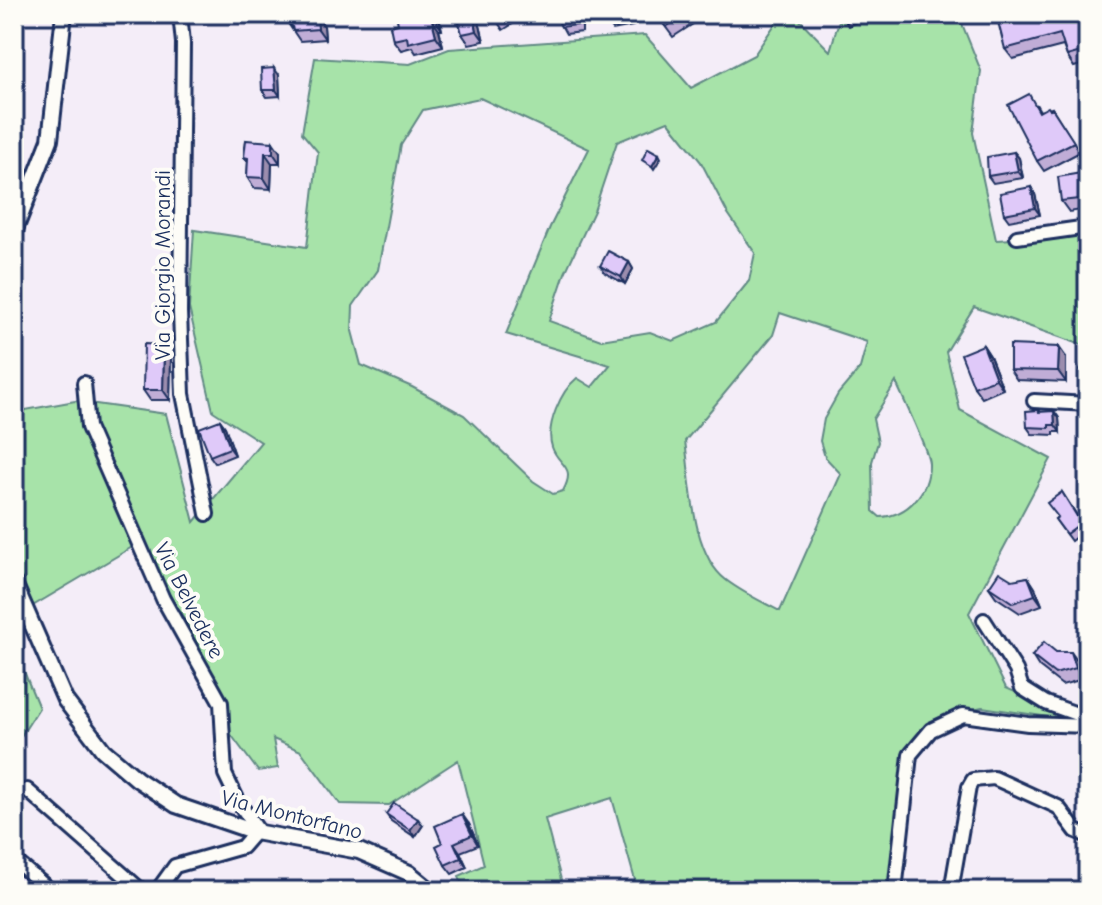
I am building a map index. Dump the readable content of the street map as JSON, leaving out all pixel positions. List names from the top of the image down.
{
  "streets": {
    "street": ["Via Giorgio Morandi", "Via Belvedere", "Via Montorfano"]
  },
  "crossings": [
    ["Via Belvedere", "Via Montorfano"]
  ]
}
